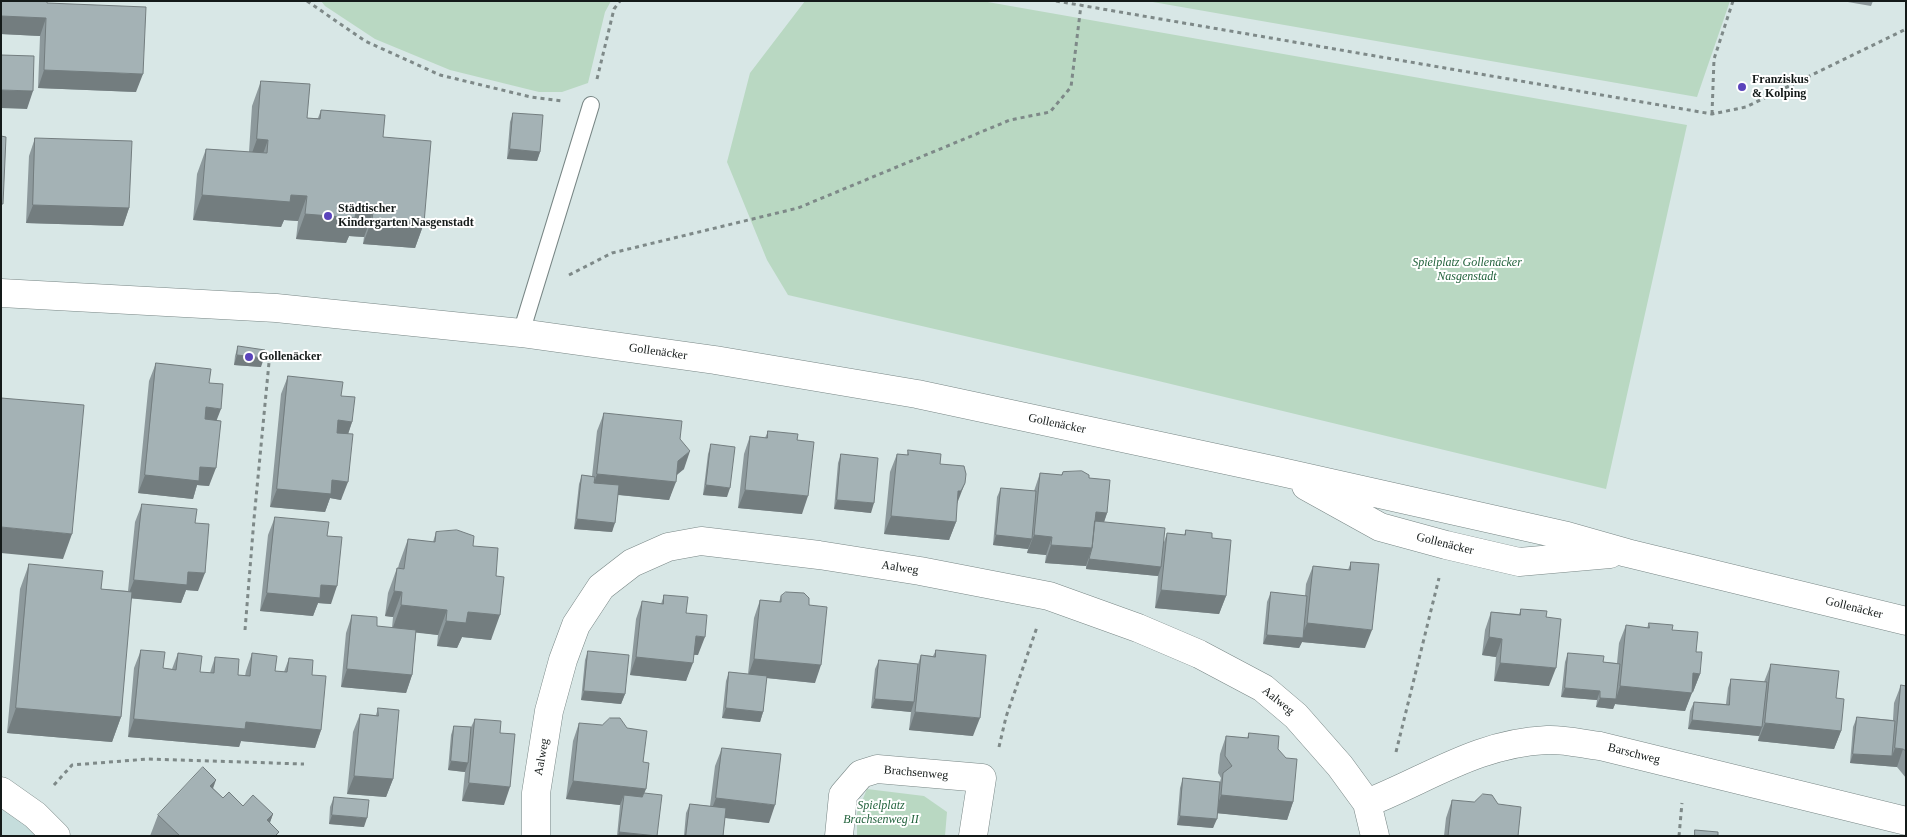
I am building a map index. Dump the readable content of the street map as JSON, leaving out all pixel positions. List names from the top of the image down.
{
  "streets": {
    "street": [
      "Gollenäcker",
      "Aalweg",
      "Barschweg",
      "Brachsenweg"
    ]
  },
  "crossings": [
    ["Aalweg", "Barschweg"]
  ],
  "parks": ["Spielplatz Gollenäcker Nasgenstadt", "Spielplatz Brachsenweg II"],
  "places": ["Franziskus & Kolping", "Städtischer Kindergarten Nasgenstadt", "Gollenäcker"]
}
